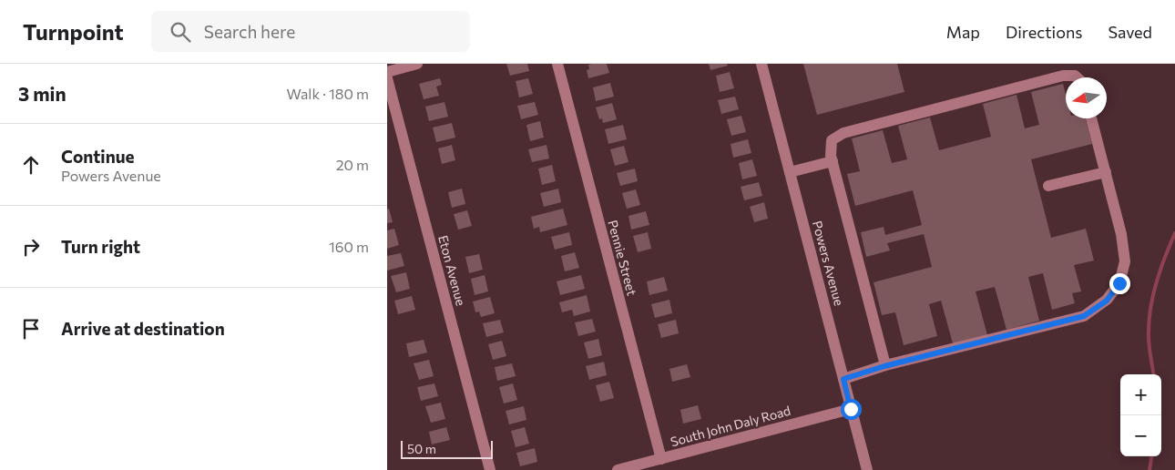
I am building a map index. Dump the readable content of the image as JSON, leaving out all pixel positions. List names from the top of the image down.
{
  "streets": {
    "street": [
      "Pennie Street",
      "Powers Avenue",
      "Eton Avenue",
      "South John Daly Road"
    ]
  },
  "crossings": [
    ["Pennie Street", "South John Daly Road"],
    ["Powers Avenue", "South John Daly Road"]
  ],
  "scale_bar": "50 m",
  "north": "left",
  "page": {
    "header": "Turnpoint",
    "search": "Search here",
    "nav": ["Map", "Directions", "Saved"],
    "heading": ["3 min", "Walk · 180 m"],
    "list": [
      ["Continue", "Powers Avenue", "20 m"],
      ["Turn right", "160 m"],
      "Arrive at destination"
    ],
    "map_buttons": ["+", "−"],
    "scale": "50 m"
  }
}
